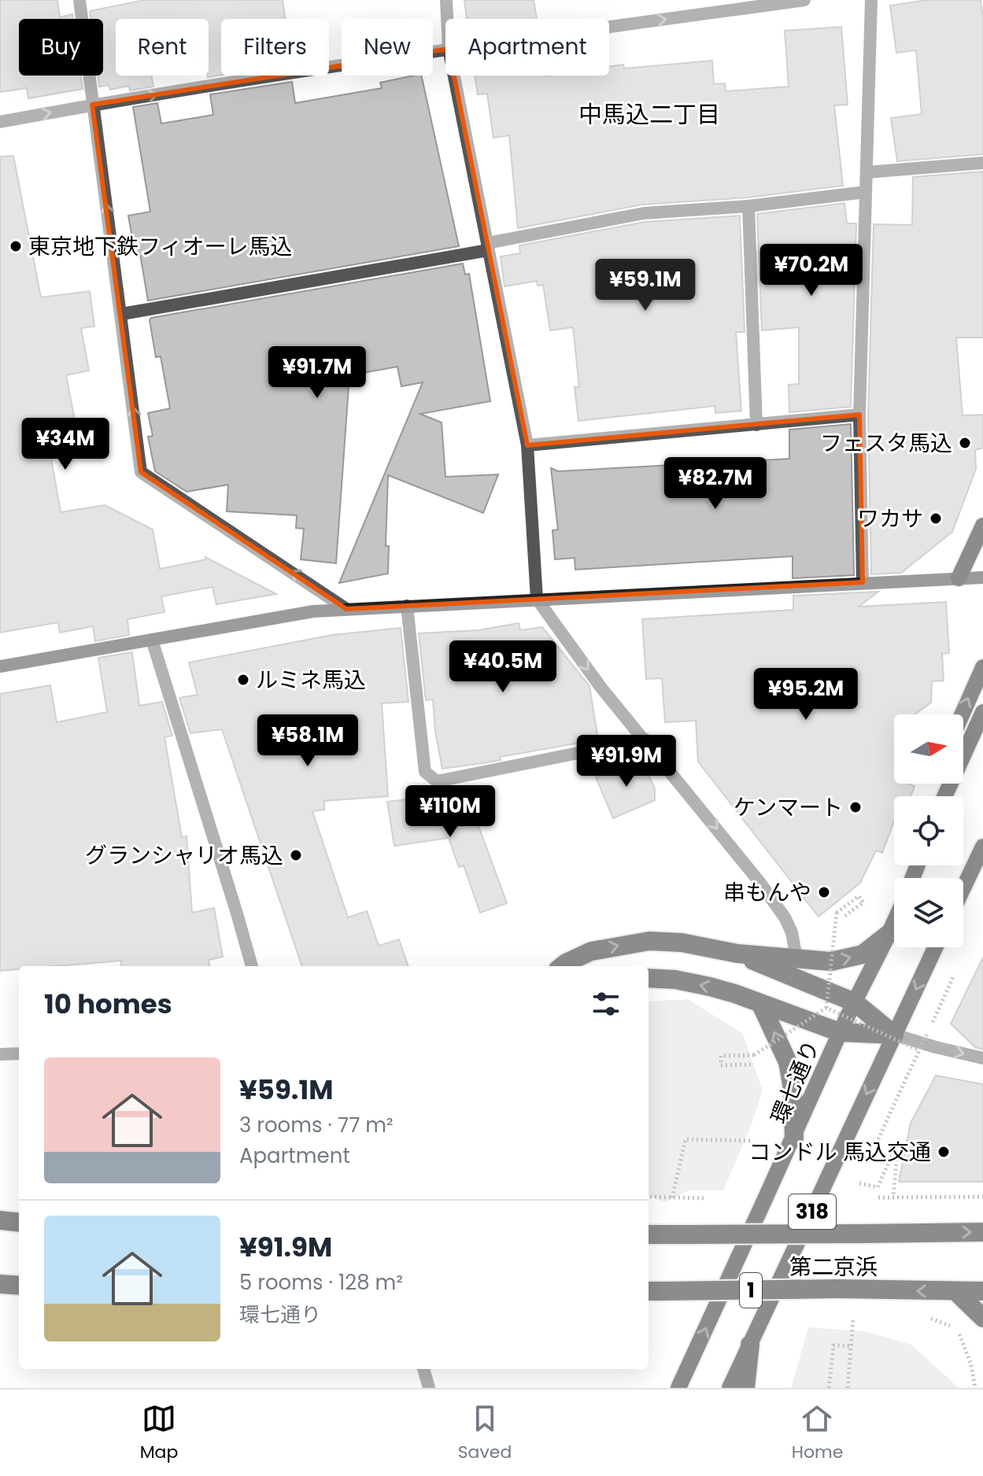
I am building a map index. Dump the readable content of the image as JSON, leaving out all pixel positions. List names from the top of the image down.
{
  "streets": {
    "highway": ["第二京浜", "1"],
    "main road": ["環七通り", "318"]
  },
  "districts": ["中馬込二丁目"],
  "places": [
    "東京地下鉄フィオーレ馬込",
    "フェスタ馬込",
    "ワカサ",
    "ルミネ馬込",
    "ケンマート",
    "グランシャリオ馬込",
    "串もんや",
    "コンドル 馬込交通"
  ],
  "north": "right",
  "page": {
    "chip": [
      "Buy",
      "Rent",
      "Filters",
      "New",
      "Apartment"
    ],
    "price": [
      "¥70.2M",
      "¥59.1M",
      "¥91.7M",
      "¥34M",
      "¥82.7M",
      "¥40.5M",
      "¥95.2M",
      "¥58.1M",
      "¥91.9M",
      "¥110M"
    ],
    "heading": "10 homes",
    "list": [
      {
        "name": "¥59.1M",
        "note": "3 rooms · 77 m² · Apartment"
      },
      {
        "name": "¥91.9M",
        "note": "5 rooms · 128 m² · 環七通り"
      }
    ],
    "tabs": ["Map", "Saved", "Home"]
  }
}
